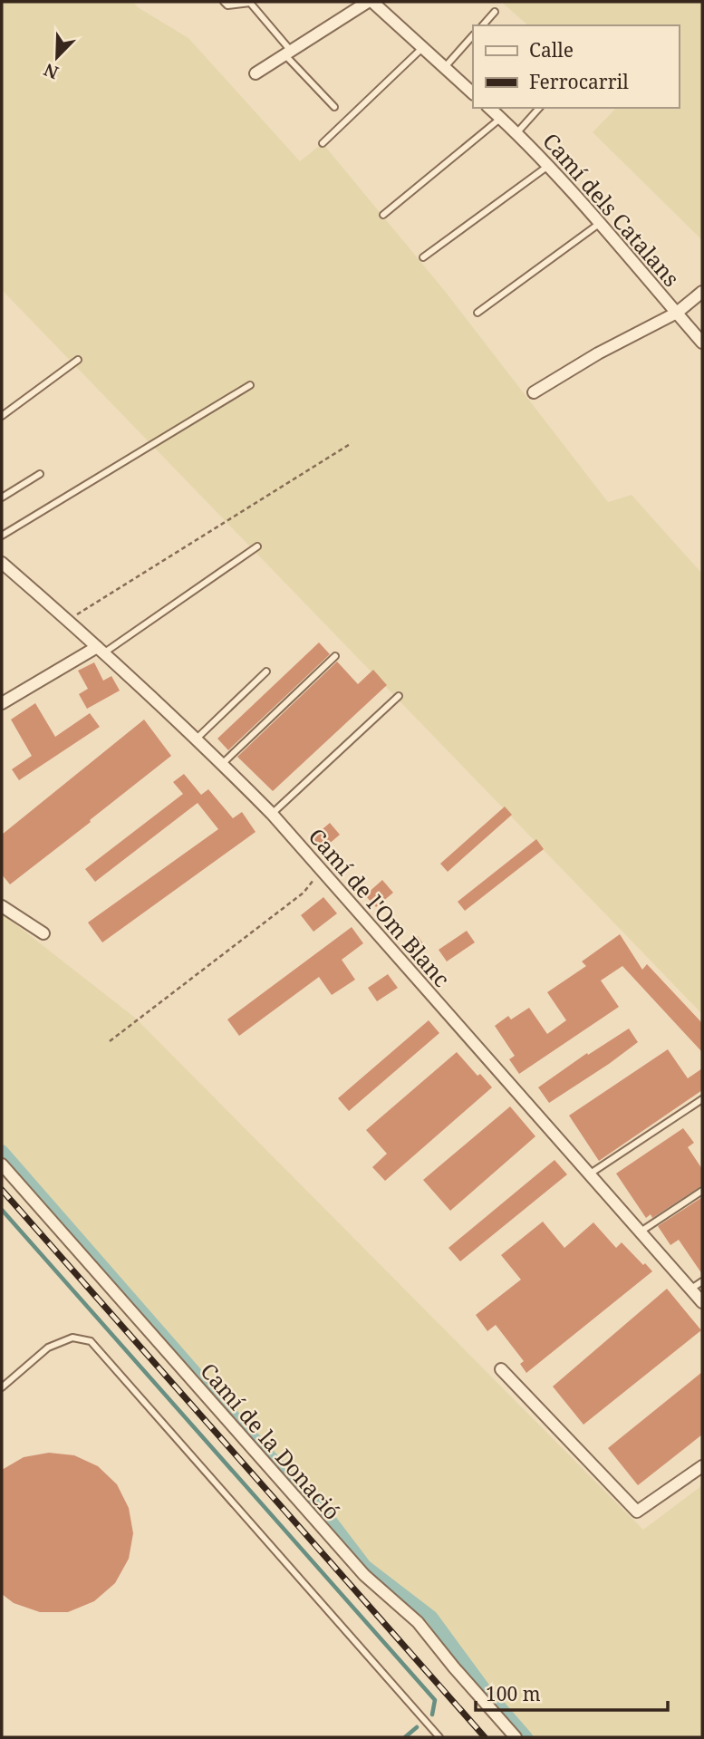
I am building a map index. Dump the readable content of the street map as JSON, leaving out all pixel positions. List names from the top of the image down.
{
  "streets": {
    "street": ["Camí dels Catalans", "Camí de l'Om Blanc", "Camí de la Donació"]
  },
  "legend": ["Calle", "Ferrocarril"],
  "scale_bar": "100 m",
  "north": "bottom left"
}
